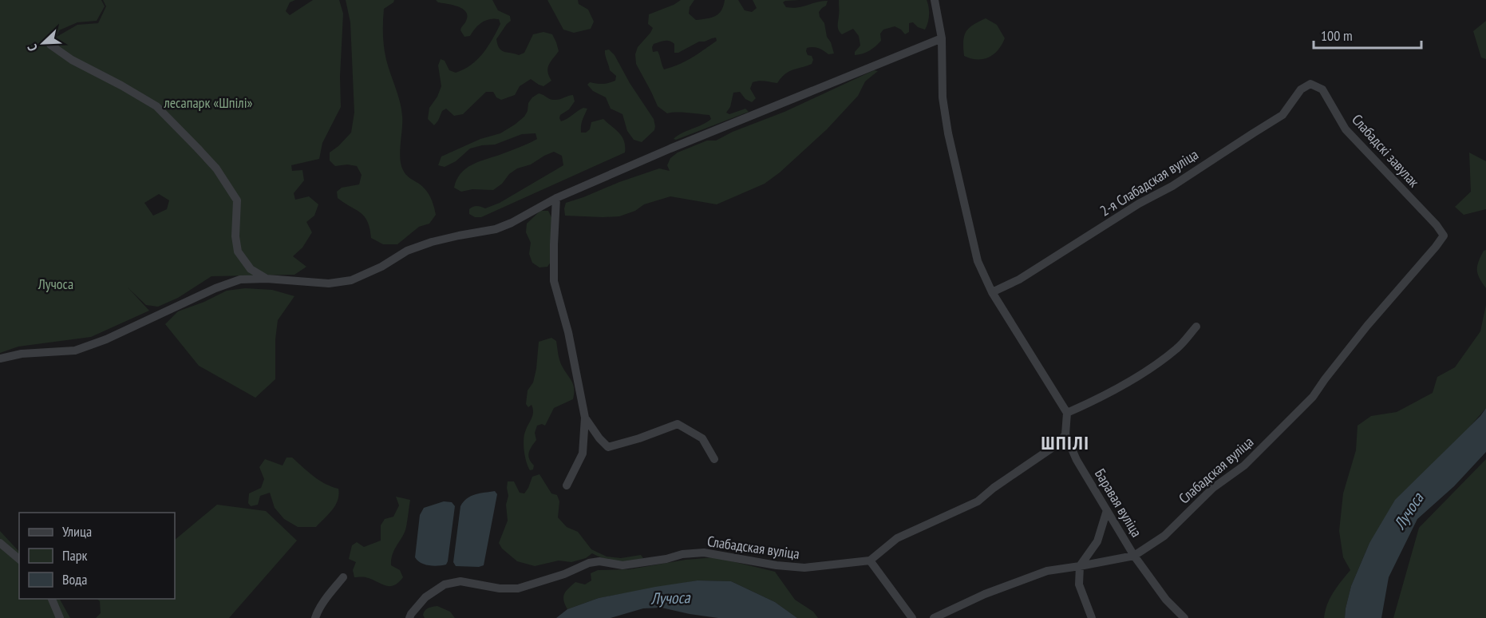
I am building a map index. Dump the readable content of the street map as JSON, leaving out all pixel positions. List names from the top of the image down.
{
  "streets": {
    "street": [
      "Слабадскі завулак",
      "2-я Слабадская вуліца",
      "Слабадская вуліца",
      "Баравая вуліца"
    ]
  },
  "crossings": [
    ["Слабадскі завулак", "2-я Слабадская вуліца"],
    ["Слабадскі завулак", "Слабадская вуліца"],
    ["Слабадская вуліца", "Баравая вуліца"]
  ],
  "districts": ["ШПІЛІ"],
  "water": ["Лучоса"],
  "parks": ["лесапарк «Шпілі»", "Лучоса"],
  "legend": ["Улица", "Парк", "Вода"],
  "scale_bar": "100 m",
  "north": "bottom left"
}
